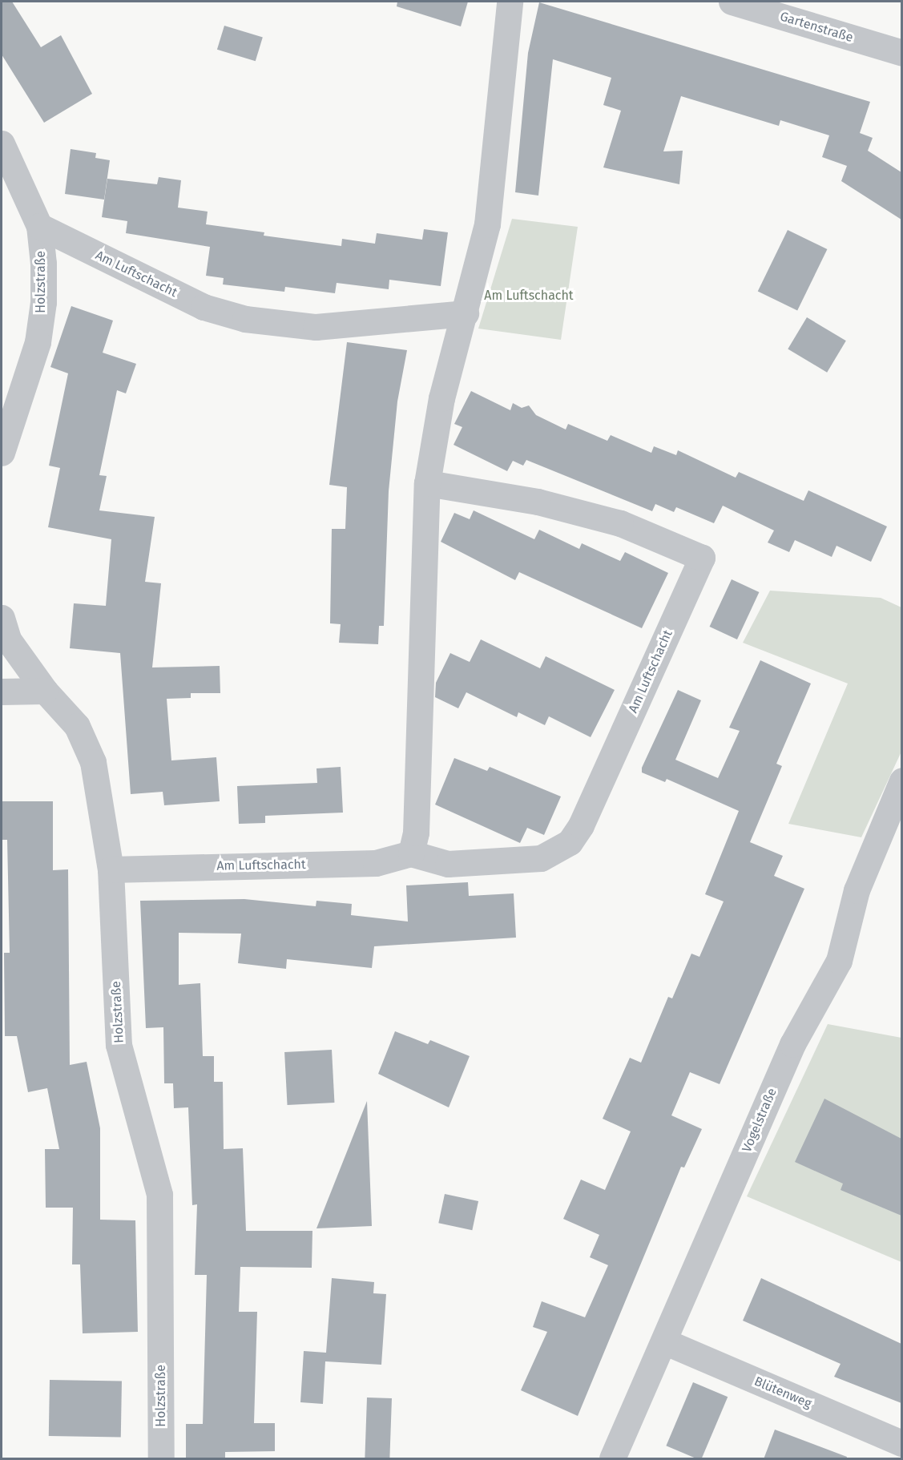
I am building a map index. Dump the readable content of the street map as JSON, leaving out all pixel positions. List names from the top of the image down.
{
  "streets": {
    "street": [
      "Gartenstraße",
      "Am Luftschacht",
      "Holzstraße",
      "Vogelstraße",
      "Blütenweg"
    ]
  },
  "crossings": [
    ["Am Luftschacht", "Holzstraße"],
    ["Vogelstraße", "Blütenweg"]
  ],
  "parks": ["Am Luftschacht"]
}
